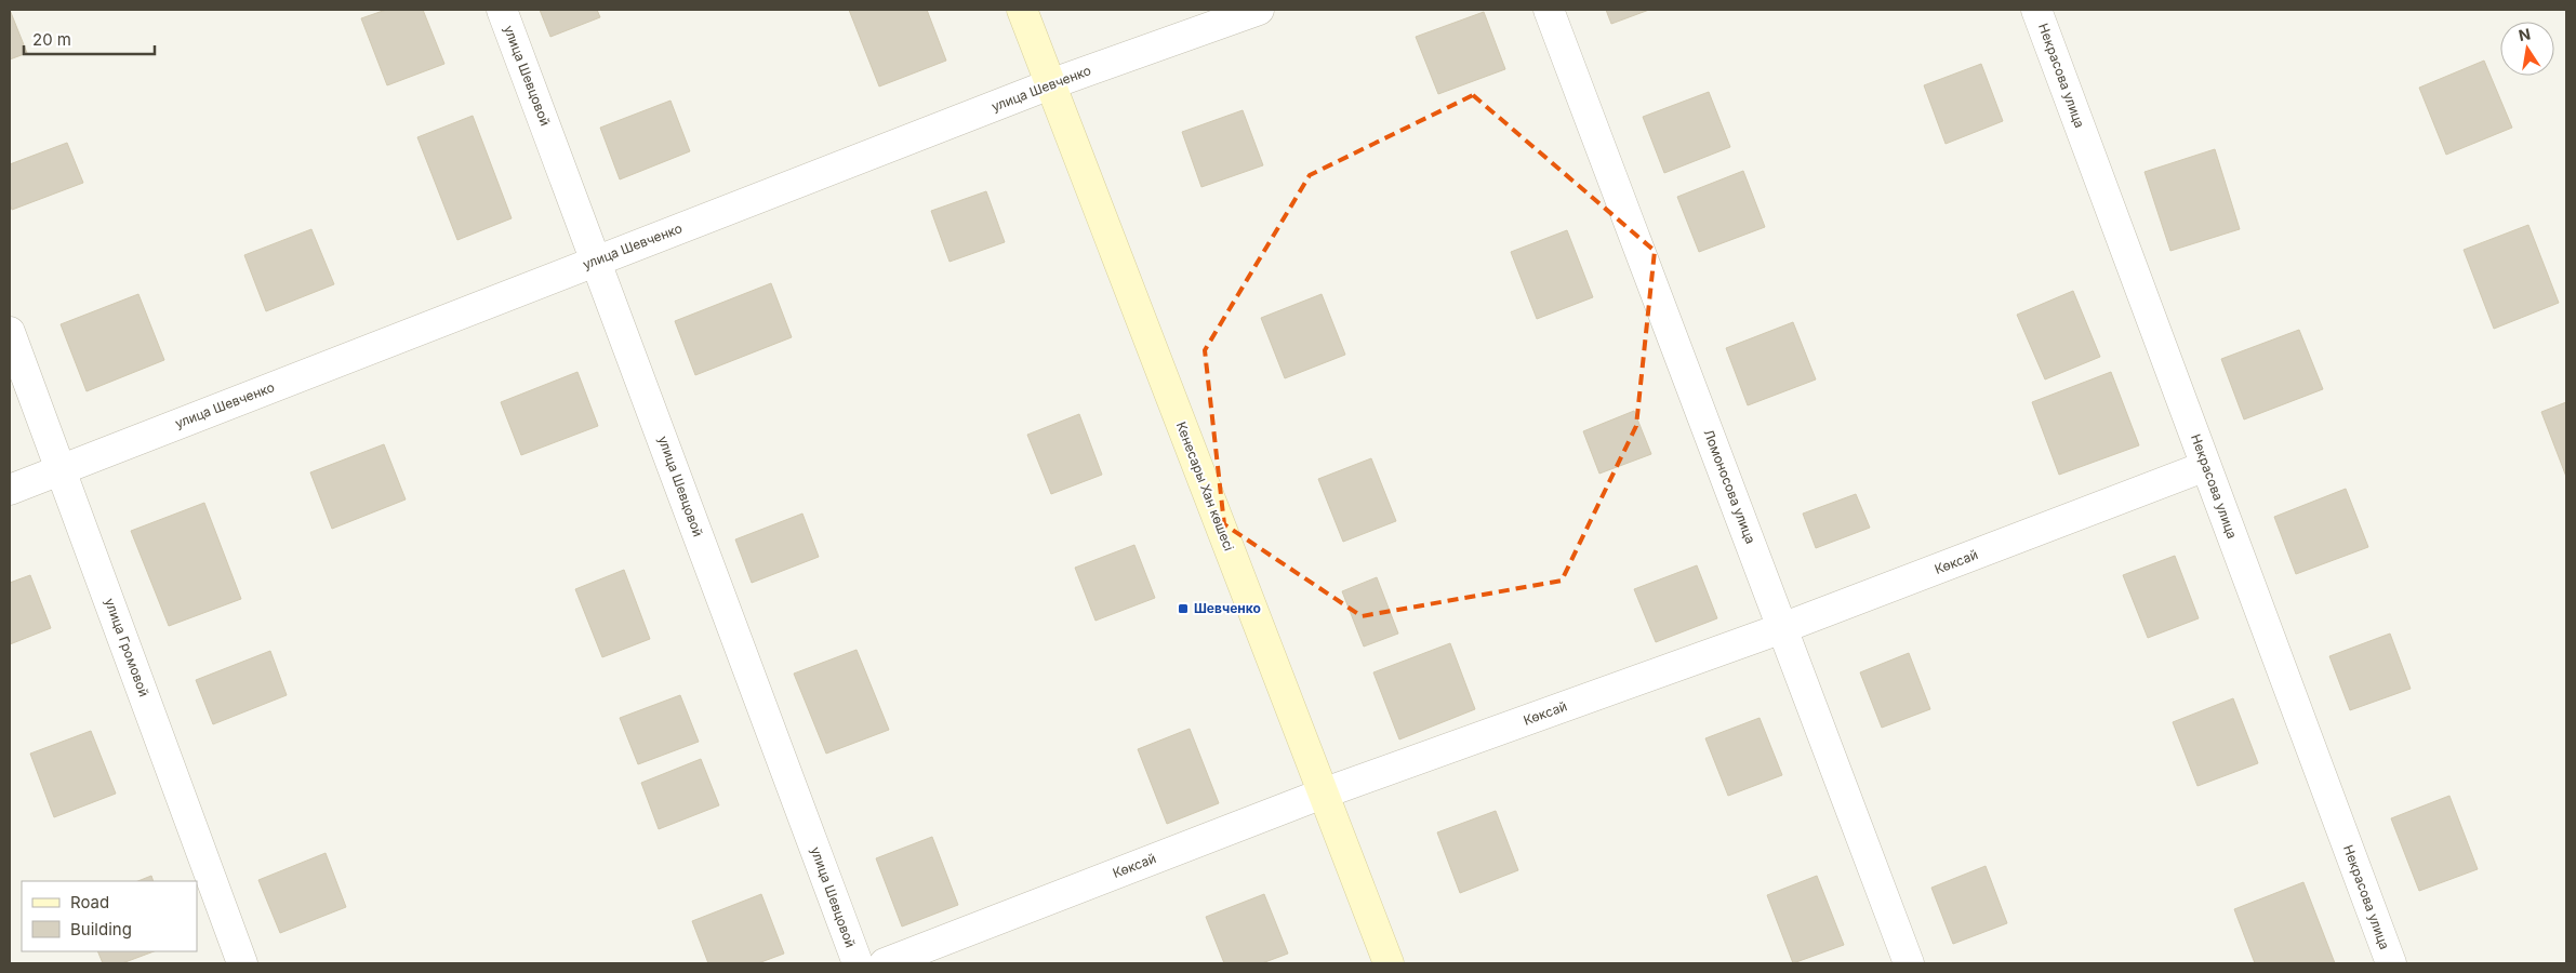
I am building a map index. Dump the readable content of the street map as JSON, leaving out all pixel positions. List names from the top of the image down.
{
  "streets": {
    "main road": ["Кенесары Хан көшесі"],
    "street": [
      "улица Шевцовой",
      "Некрасова улица",
      "улица Шевченко",
      "Ломоносова улица",
      "Көксай",
      "улица Громовой"
    ]
  },
  "crossings": [
    ["улица Шевцовой", "улица Шевченко"],
    ["Некрасова улица", "Көксай"],
    ["улица Шевченко", "Кенесары Хан көшесі"],
    ["улица Шевченко", "улица Громовой"],
    ["Кенесары Хан көшесі", "Көксай"],
    ["Ломоносова улица", "Көксай"]
  ],
  "places": {
    "transit": ["Шевченко"]
  },
  "legend": ["Road", "Building"],
  "scale_bar": "20 m",
  "north": "top"
}
